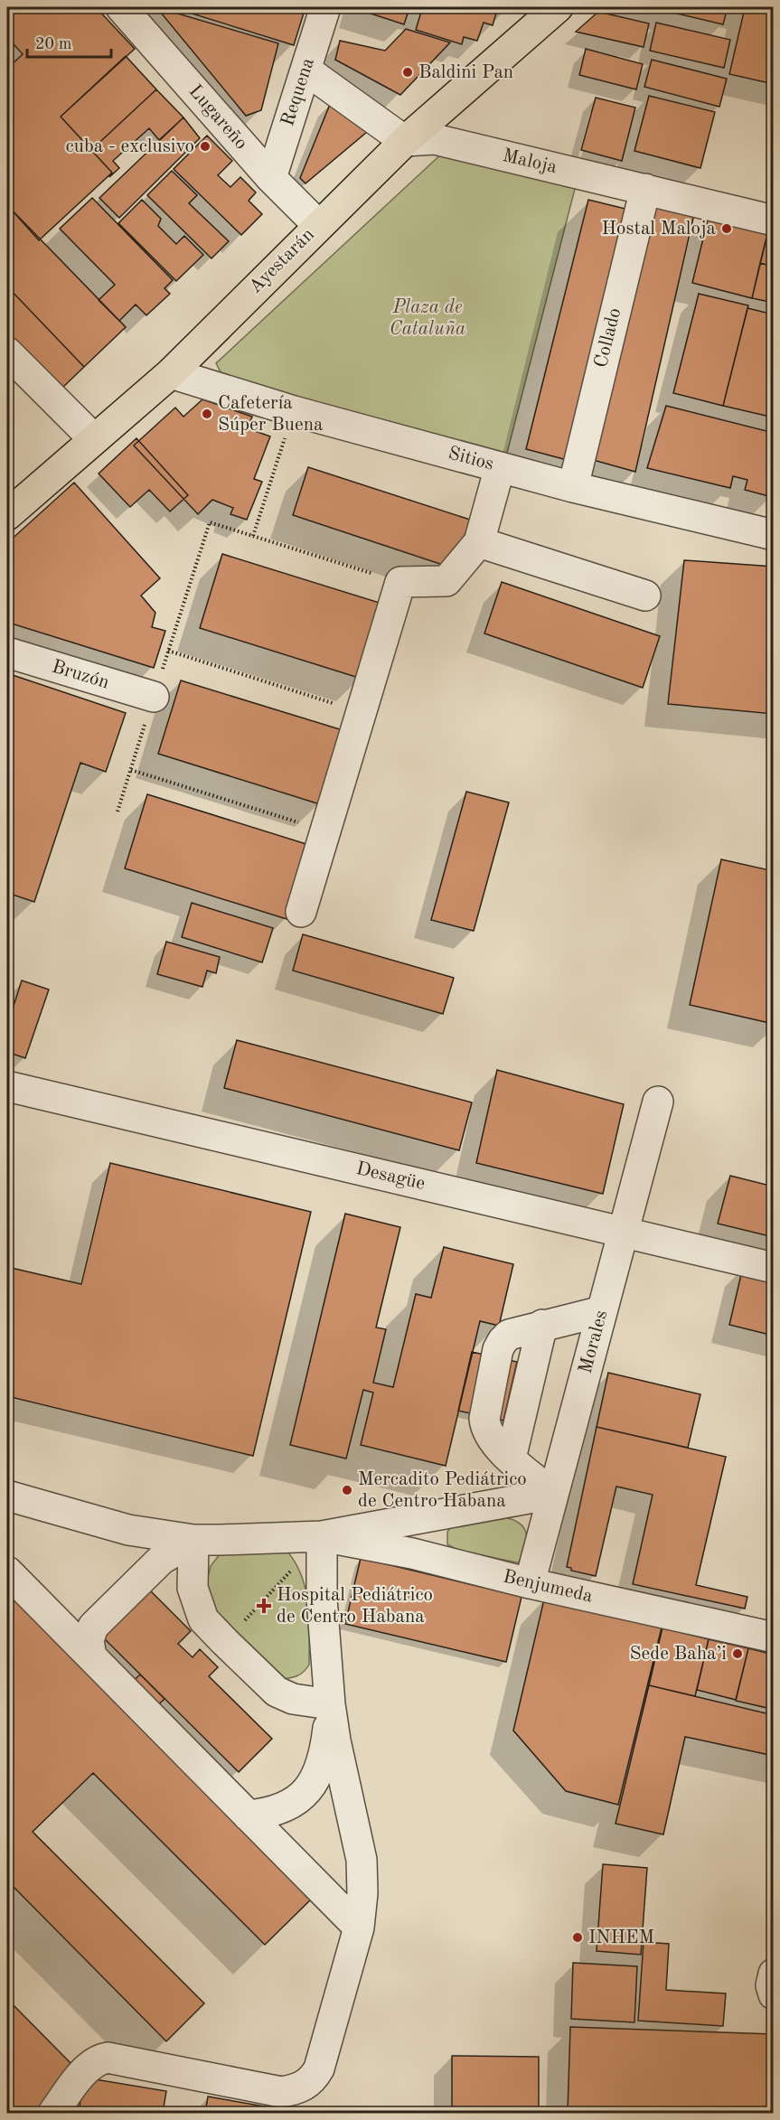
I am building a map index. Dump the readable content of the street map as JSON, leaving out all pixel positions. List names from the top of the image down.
{
  "streets": {
    "main road": ["Ayestarán"],
    "street": [
      "Requena",
      "Lugareño",
      "Maloja",
      "Collado",
      "Sitios",
      "Bruzón",
      "Desagüe",
      "Morales",
      "Benjumeda"
    ]
  },
  "crossings": [
    ["Requena", "Lugareño"],
    ["Lugareño", "Ayestarán"],
    ["Maloja", "Ayestarán"],
    ["Maloja", "Collado"],
    ["Ayestarán", "Sitios"],
    ["Collado", "Sitios"],
    ["Desagüe", "Morales"],
    ["Morales", "Benjumeda"]
  ],
  "parks": ["Plaza de Cataluña"],
  "places": {
    "other": [
      "Baldini Pan",
      "cuba - exclusivo",
      "Hostal Maloja",
      "Cafetería Súper Buena",
      "Mercadito Pediátrico de Centro Habana",
      "Sede Baha’i",
      "INHEM"
    ],
    "health": ["Hospital Pediátrico de Centro Habana"]
  },
  "scale_bar": "20 m"
}
